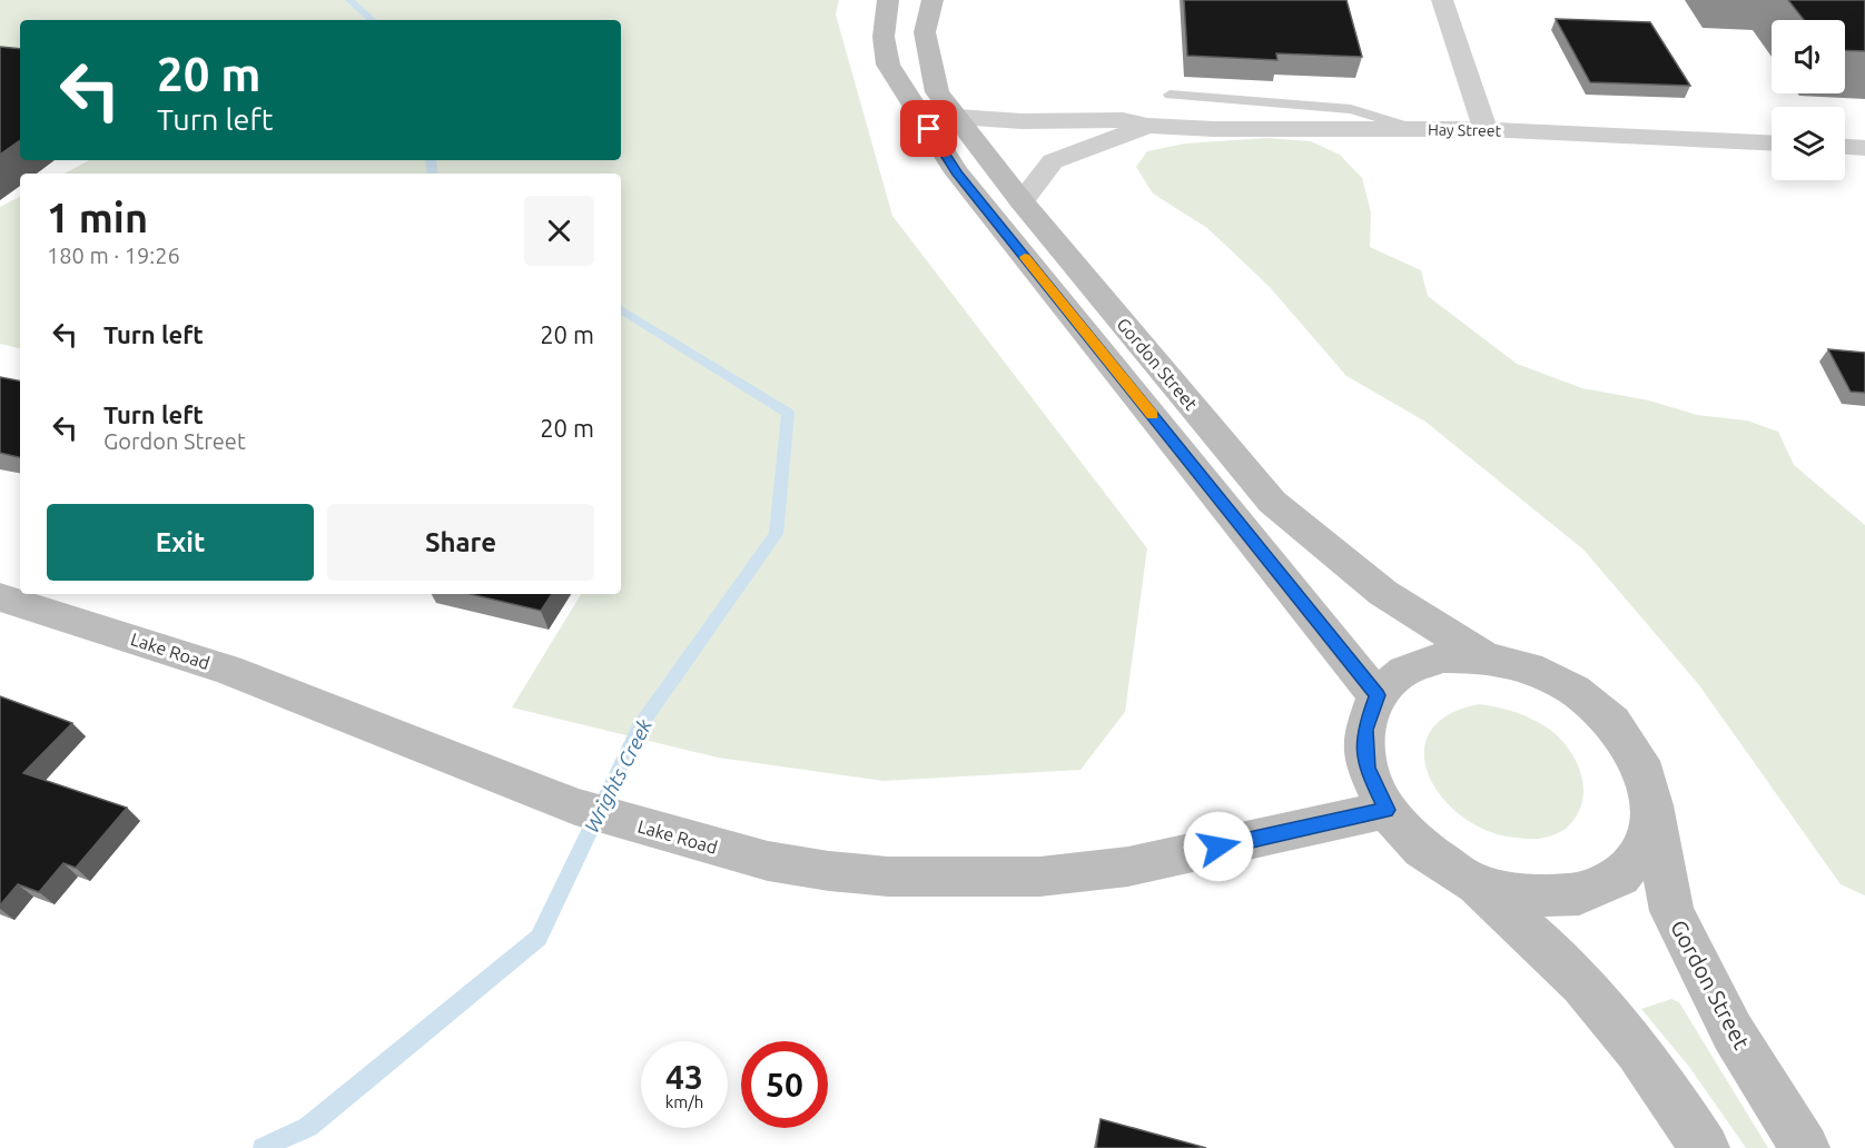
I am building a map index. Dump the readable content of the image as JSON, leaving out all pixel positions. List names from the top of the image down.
{
  "streets": {
    "main road": ["Gordon Street", "Lake Road"],
    "street": ["Hay Street"]
  },
  "crossings": [
    ["Hay Street", "Gordon Street"]
  ],
  "water": ["Wrights Creek"],
  "page": {
    "turn": ["20 m", "Turn left"],
    "heading": ["1 min", "180 m · 19:26"],
    "list": [
      {
        "name": "Turn left",
        "value": "20 m"
      },
      {
        "name": "Turn left",
        "note": "Gordon Street",
        "value": "20 m"
      }
    ],
    "buttons": ["Exit", "Share"],
    "speed": "43 km/h",
    "limit": "50"
  }
}
